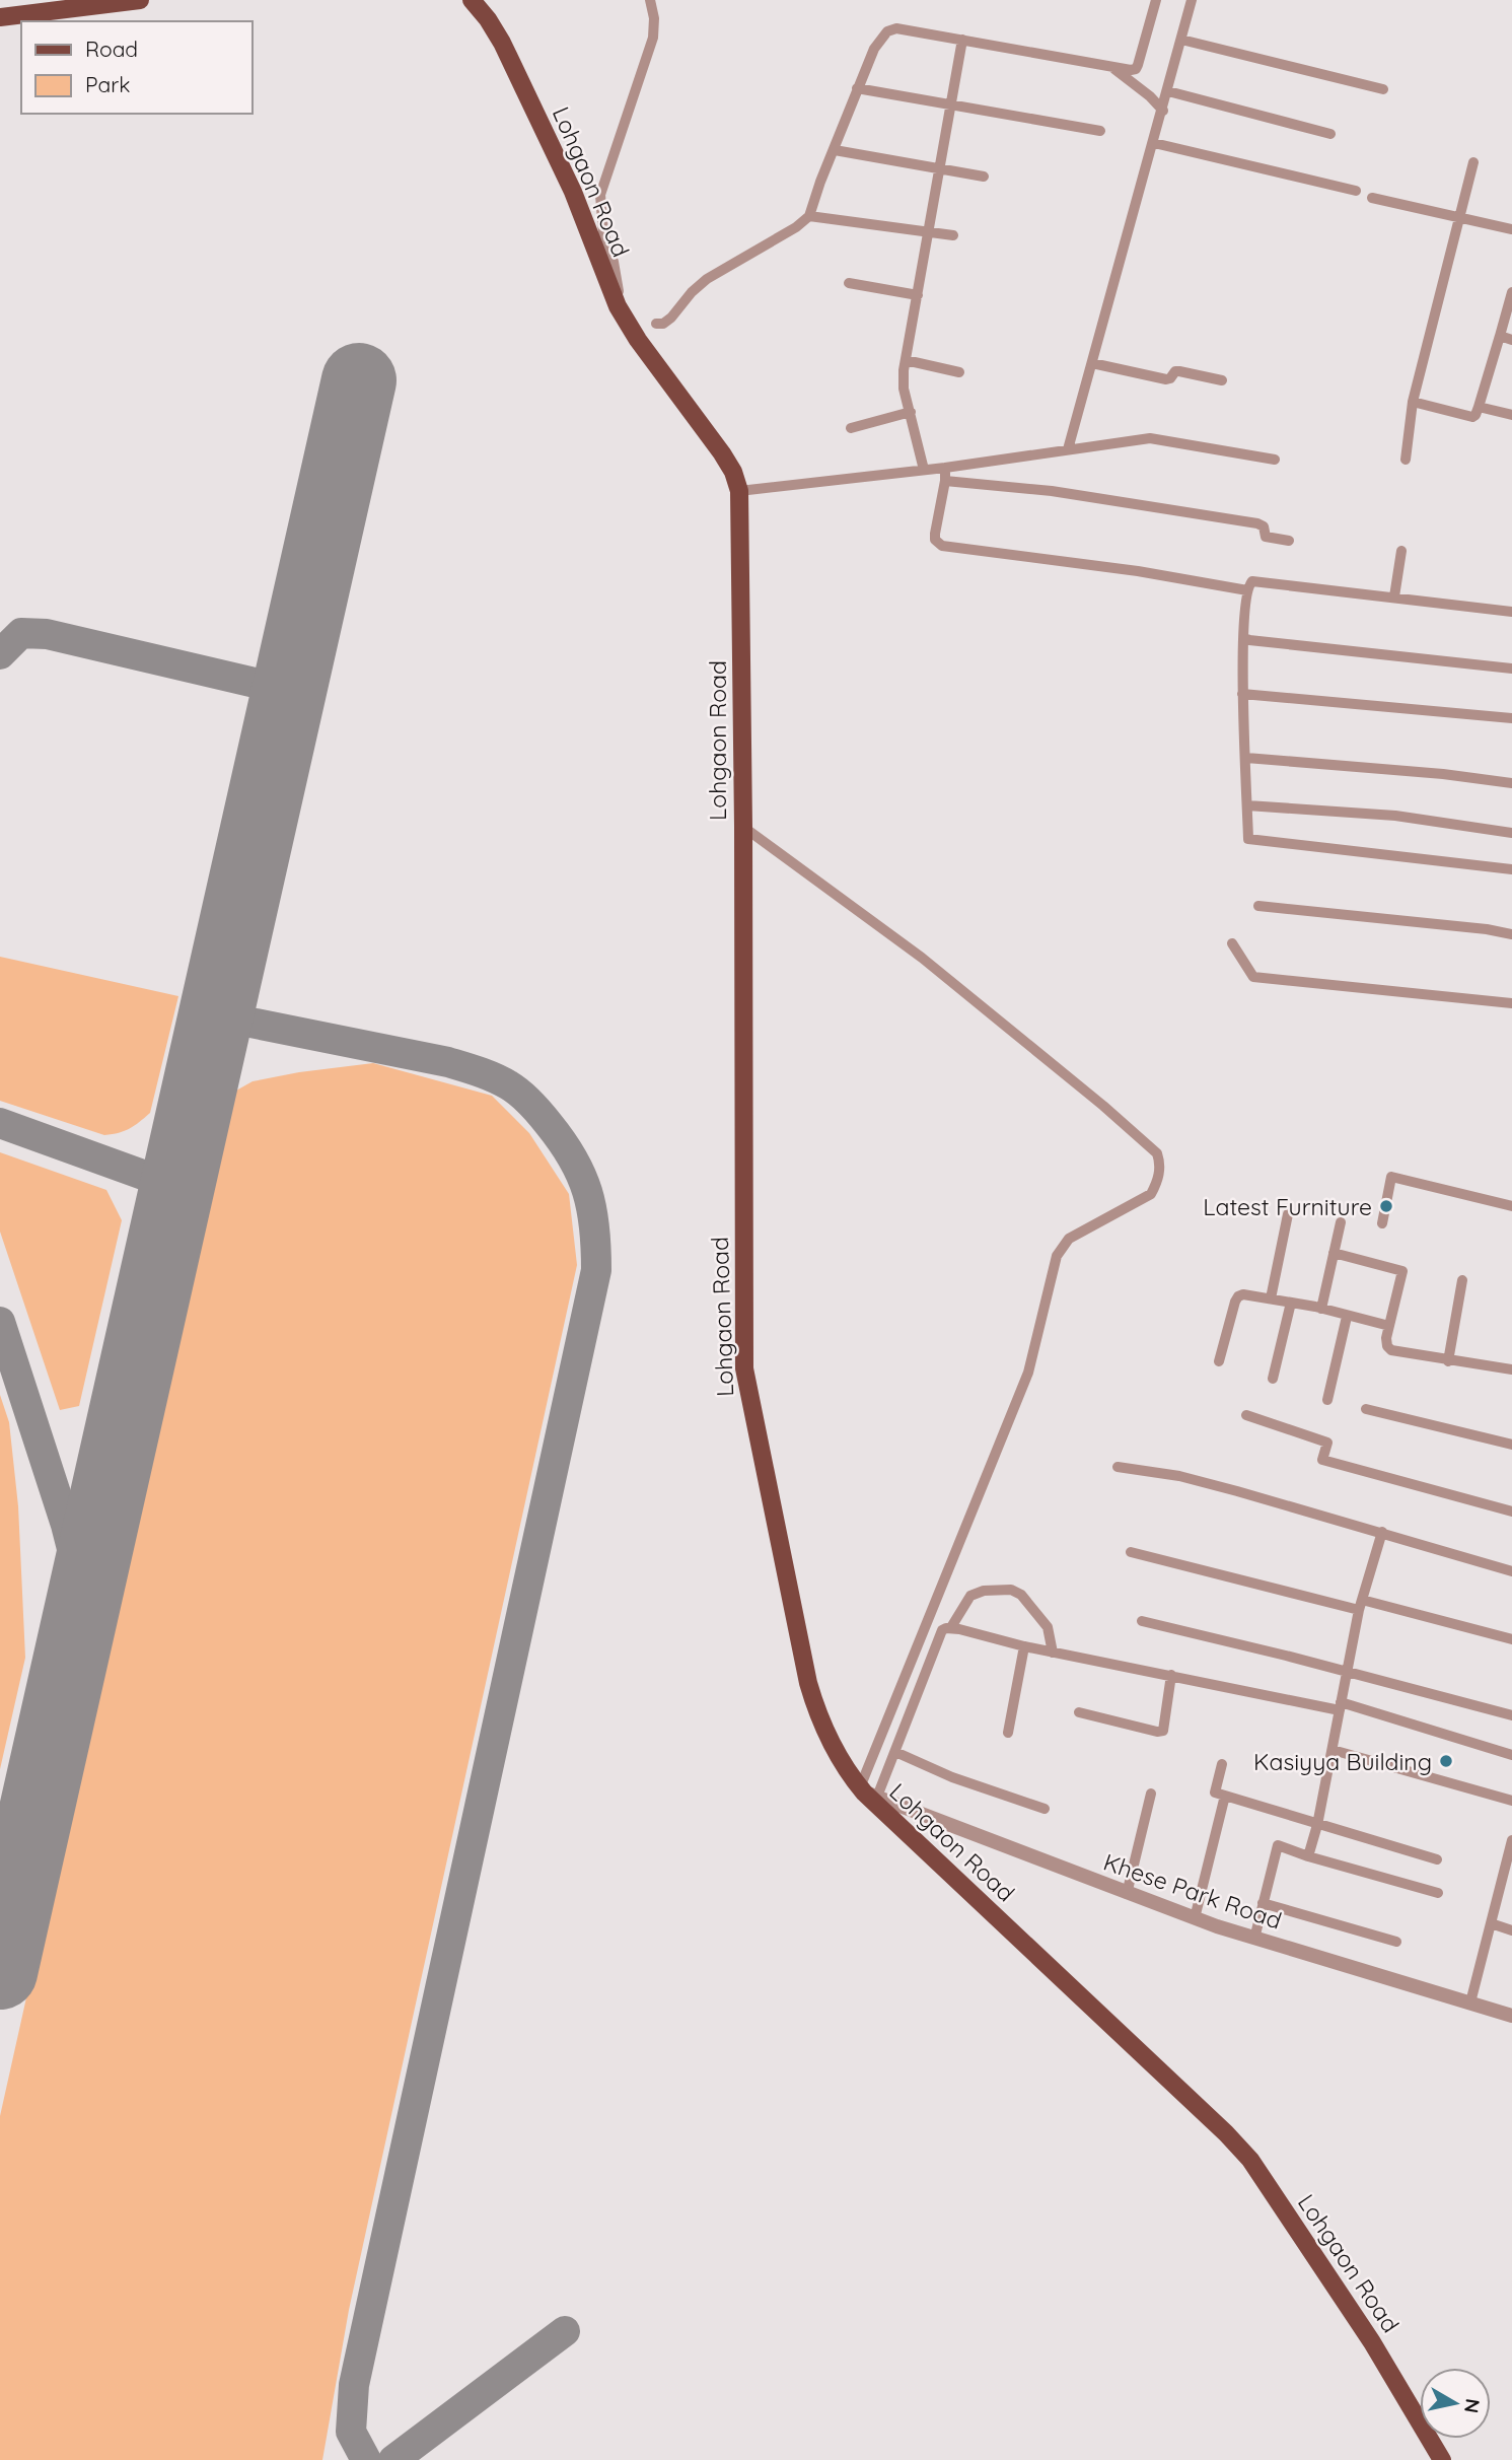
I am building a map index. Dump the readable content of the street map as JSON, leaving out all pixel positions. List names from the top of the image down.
{
  "streets": {
    "main road": ["Lohgaon Road"],
    "street": ["Khese Park Road"]
  },
  "crossings": [
    ["Lohgaon Road", "Khese Park Road"]
  ],
  "places": ["Latest Furniture", "Kasiyya Building"],
  "legend": ["Road", "Park"],
  "north": "right"
}
